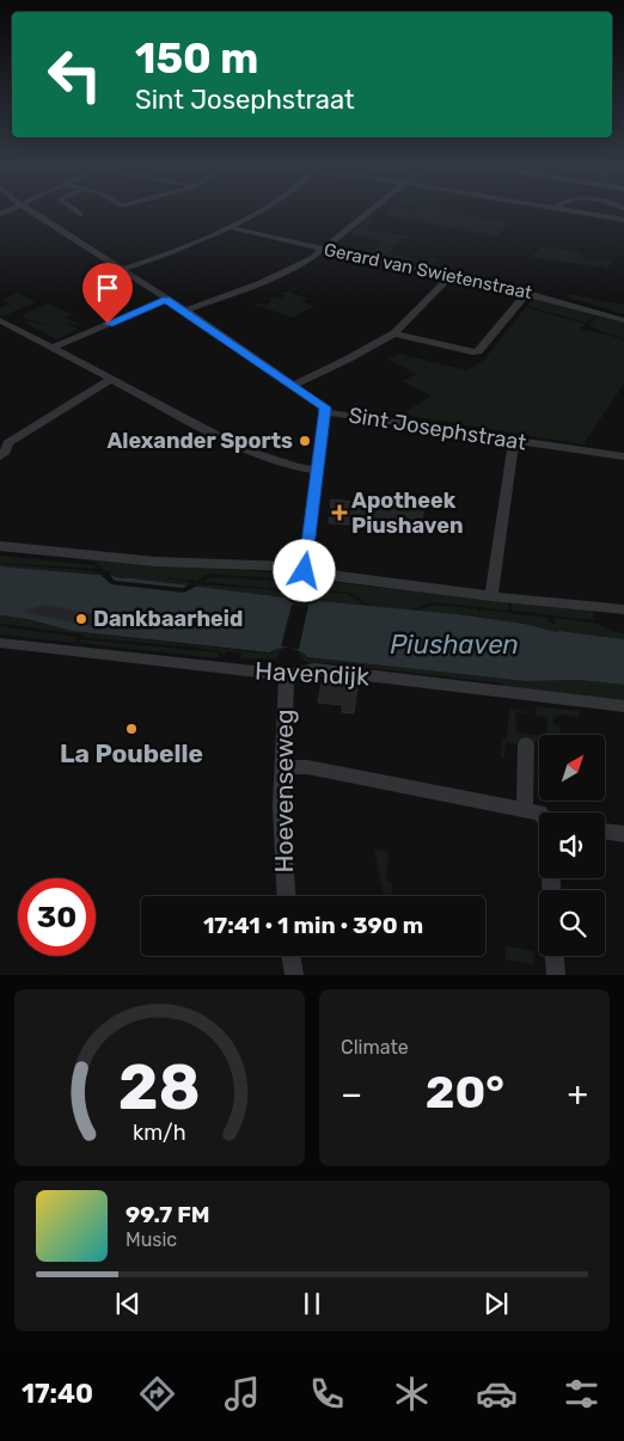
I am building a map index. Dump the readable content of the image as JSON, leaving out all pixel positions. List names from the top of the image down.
{
  "streets": {
    "street": [
      "Gerard van Swietenstraat",
      "Sint Josephstraat",
      "Havendijk",
      "Hoevenseweg"
    ]
  },
  "crossings": [
    ["Havendijk", "Hoevenseweg"]
  ],
  "water": ["Piushaven"],
  "places": {
    "other": ["Alexander Sports", "Dankbaarheid", "La Poubelle"],
    "health": ["Apotheek Piushaven"]
  },
  "north": "top right",
  "page": {
    "turn": ["150 m", "Sint Josephstraat"],
    "limit": "30",
    "trip": "17:41 · 1 min · 390 m",
    "tile": "Climate",
    "heat": ["−", "20°", "+"],
    "song": ["99.7 FM", "Music"],
    "tabs": "17:40",
    "gauge": ["28", "km/h"]
  }
}
